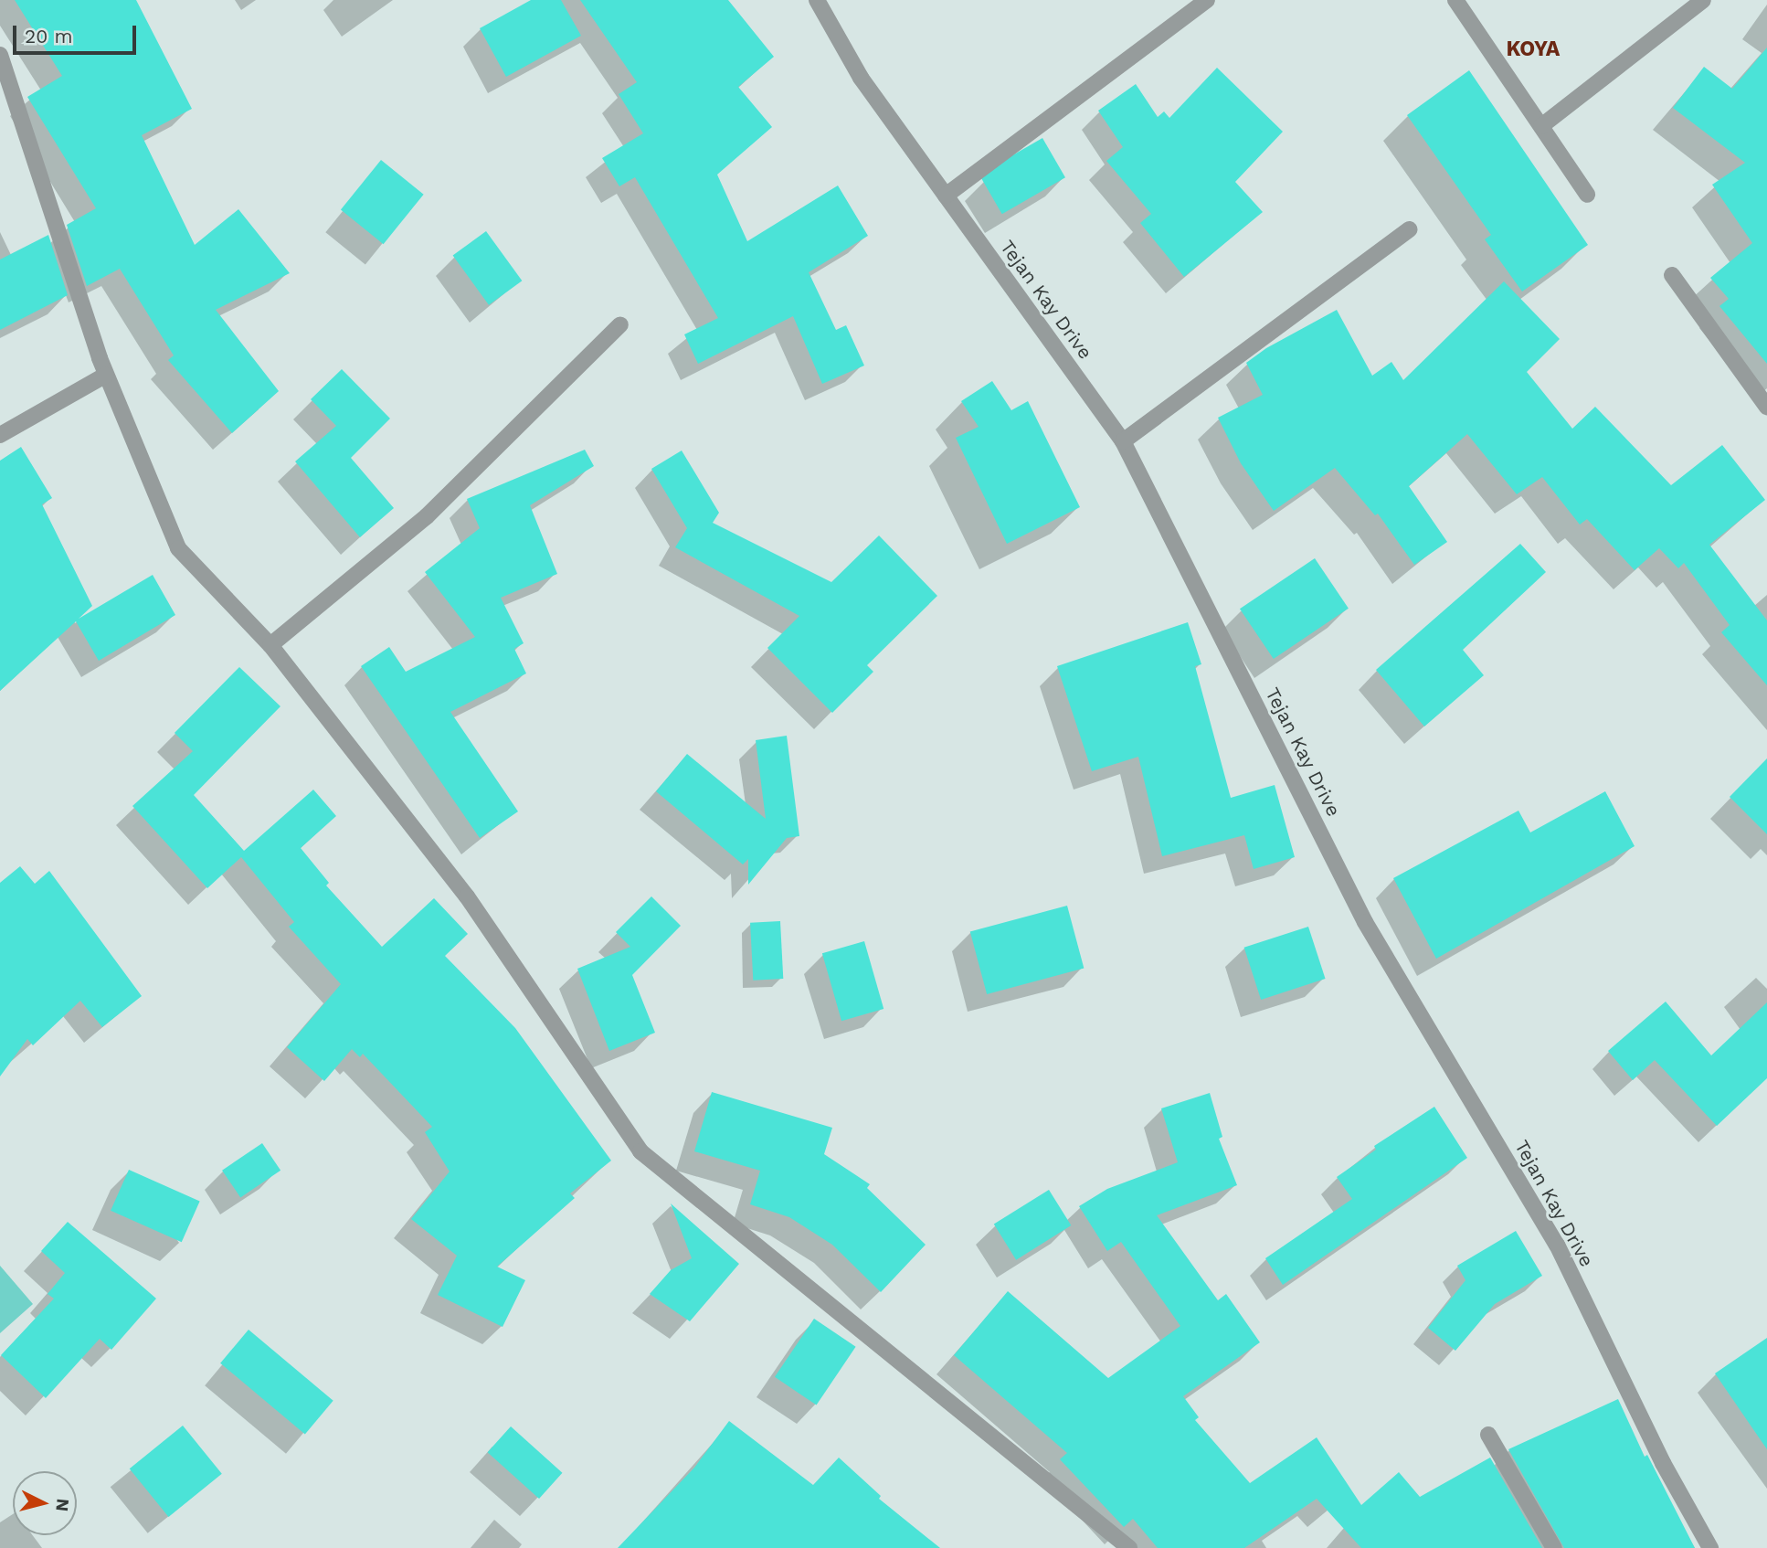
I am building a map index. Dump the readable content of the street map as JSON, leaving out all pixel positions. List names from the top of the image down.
{
  "streets": {
    "street": ["Tejan Kay Drive"]
  },
  "districts": ["KOYA"],
  "scale_bar": "20 m",
  "north": "right"
}
